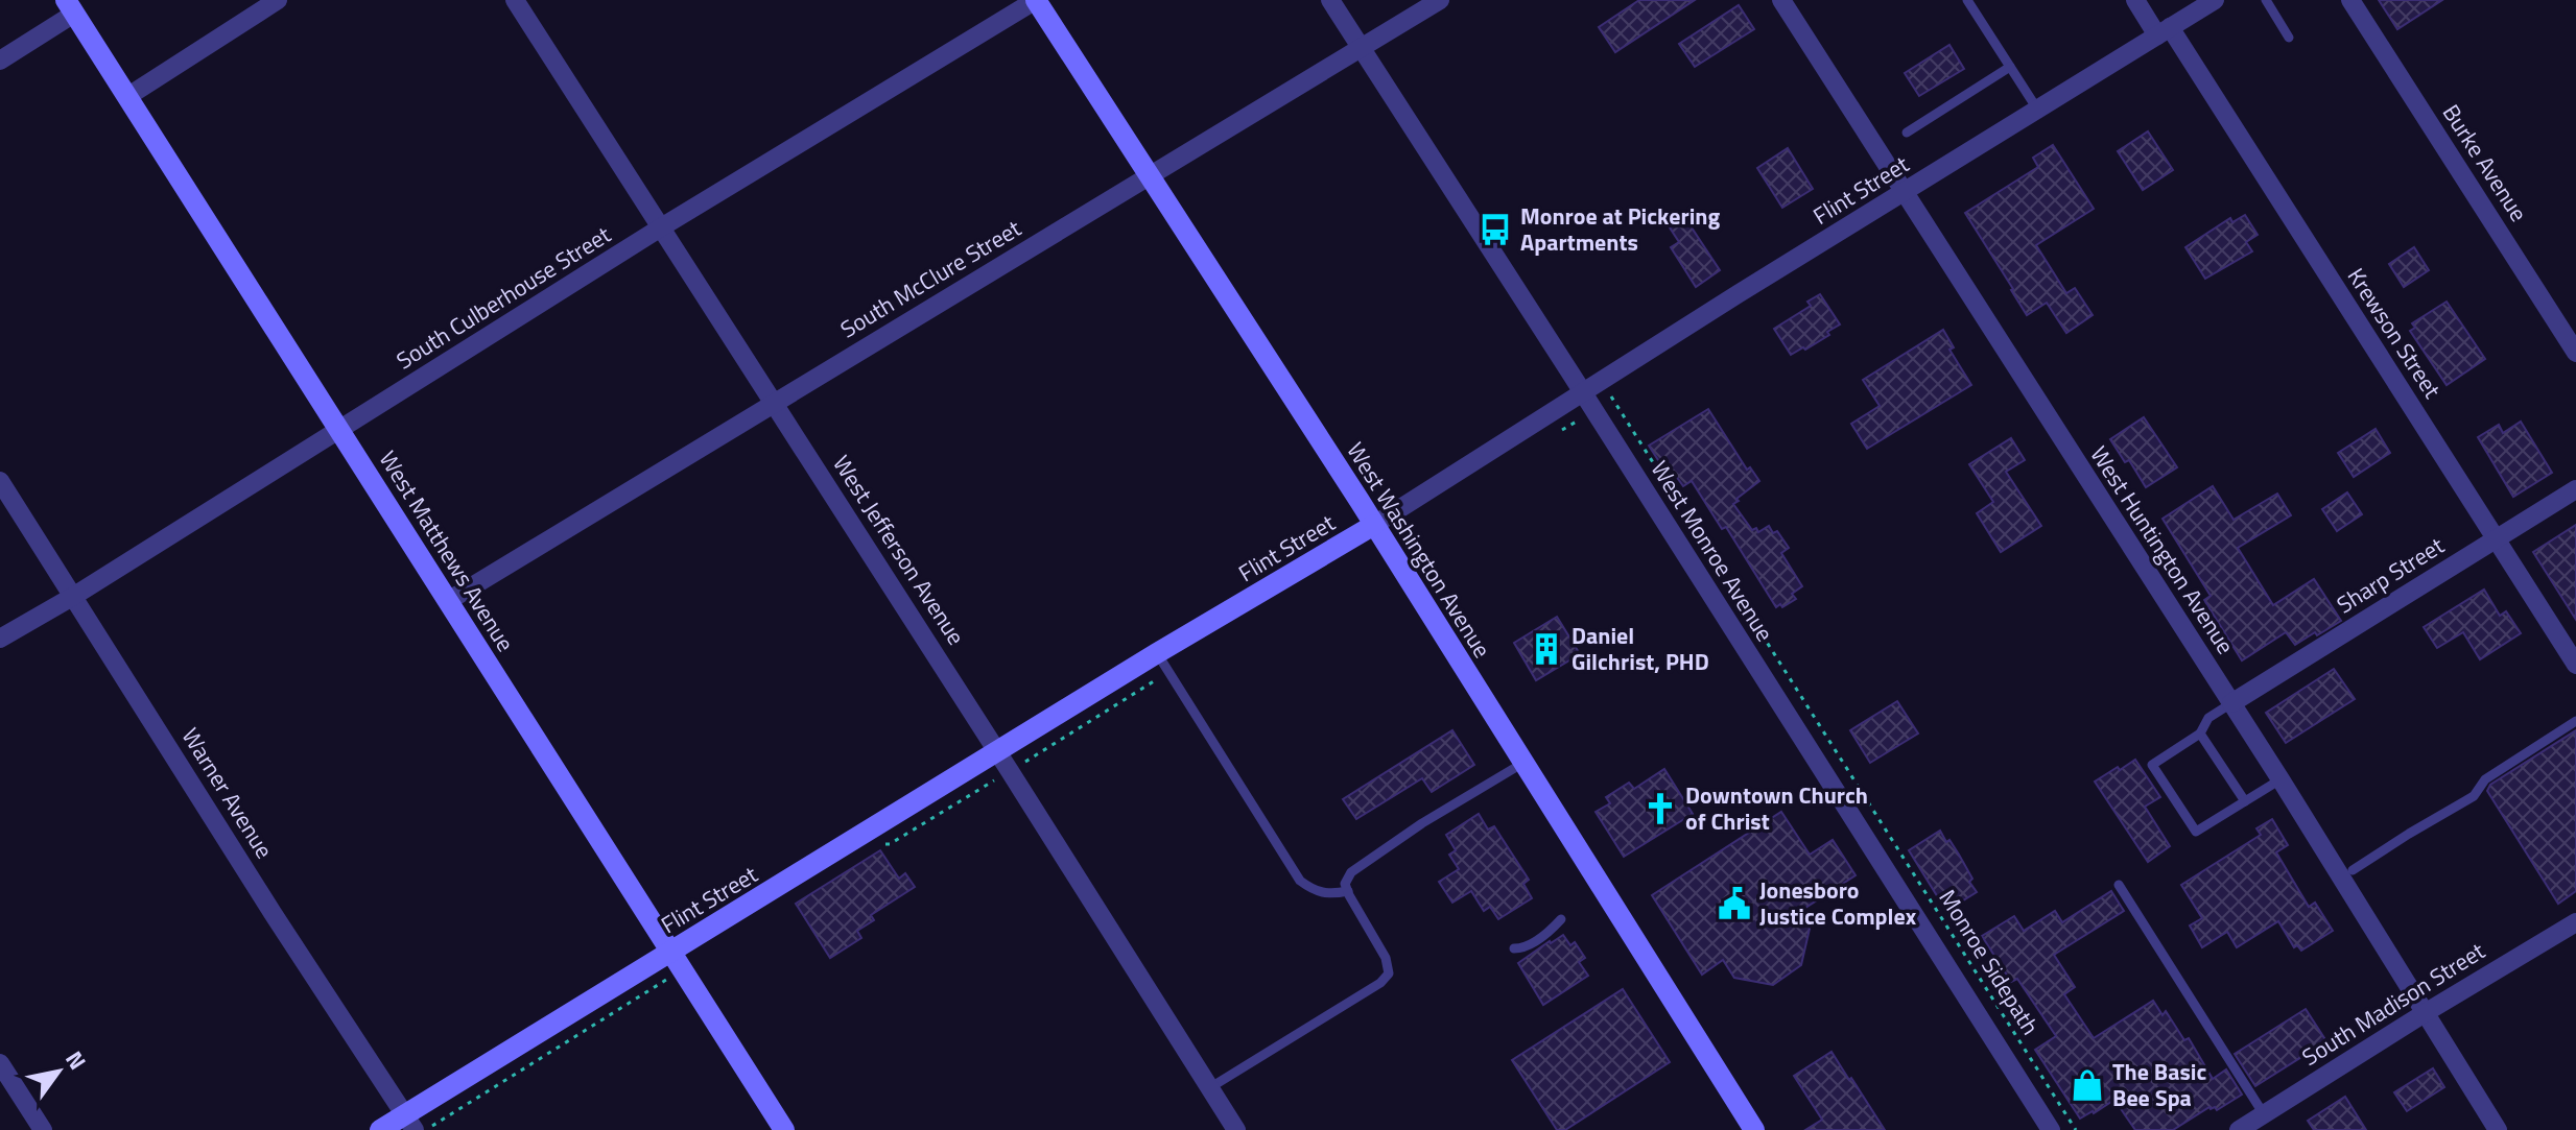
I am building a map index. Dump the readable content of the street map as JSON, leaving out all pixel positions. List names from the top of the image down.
{
  "streets": {
    "street": [
      "Burke Avenue",
      "Flint Street",
      "South McClure Street",
      "South Culberhouse Street",
      "Krewson Street",
      "West Jefferson Avenue",
      "West Washington Avenue",
      "West Huntington Avenue",
      "West Matthews Avenue",
      "West Monroe Avenue",
      "Sharp Street",
      "Warner Avenue",
      "South Madison Street"
    ],
    "path": ["Monroe Sidepath"]
  },
  "crossings": [
    ["Flint Street", "Krewson Street"],
    ["Flint Street", "West Jefferson Avenue"],
    ["Flint Street", "West Washington Avenue"],
    ["Flint Street", "West Huntington Avenue"],
    ["Flint Street", "West Matthews Avenue"],
    ["Flint Street", "West Monroe Avenue"],
    ["Flint Street", "Warner Avenue"],
    ["South McClure Street", "West Jefferson Avenue"],
    ["South McClure Street", "West Washington Avenue"],
    ["South McClure Street", "West Matthews Avenue"],
    ["South McClure Street", "West Monroe Avenue"],
    ["South Culberhouse Street", "West Jefferson Avenue"],
    ["South Culberhouse Street", "West Washington Avenue"],
    ["South Culberhouse Street", "West Matthews Avenue"],
    ["South Culberhouse Street", "Warner Avenue"],
    ["Krewson Street", "Sharp Street"],
    ["West Huntington Avenue", "Sharp Street"],
    ["West Huntington Avenue", "South Madison Street"]
  ],
  "places": {
    "bus stop": ["Monroe at Pickering Apartments"],
    "building": ["Daniel Gilchrist, PHD"],
    "church": ["Downtown Church of Christ"],
    "public building": ["Jonesboro Justice Complex"],
    "shop": ["The Basic Bee Spa"]
  },
  "north": "top right"
}
